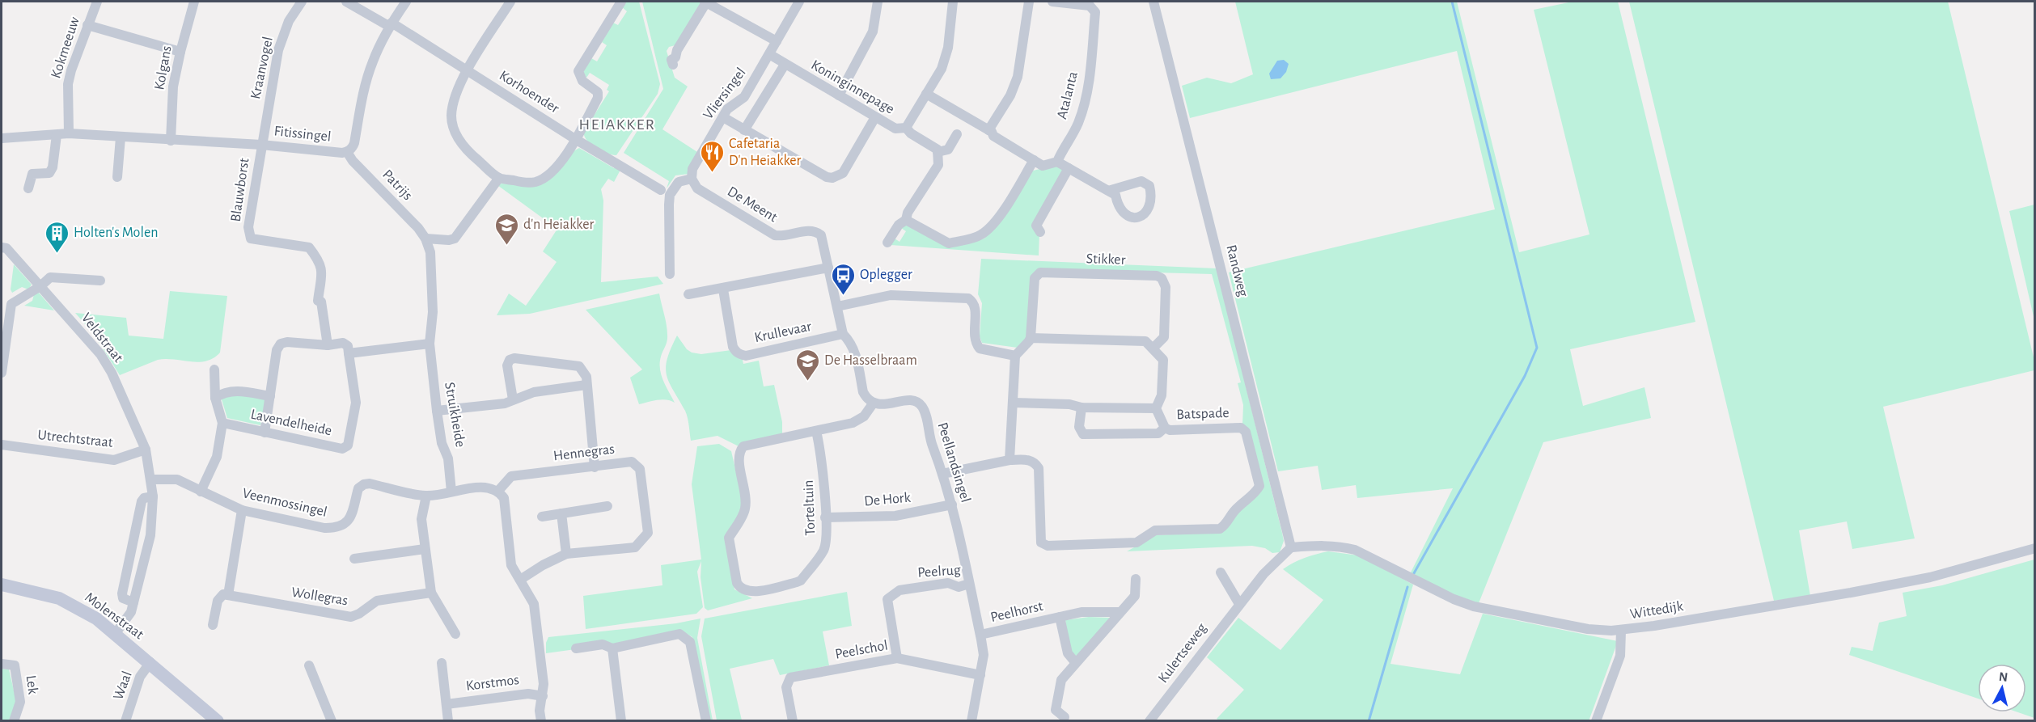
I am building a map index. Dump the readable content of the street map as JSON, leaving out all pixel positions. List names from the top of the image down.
{
  "streets": {
    "street": [
      "Kokmeeuw",
      "Kolgans",
      "Kraanvogel",
      "Koninginnepage",
      "Korhoender",
      "Vliersingel",
      "Atalanta",
      "Fitissingel",
      "Patrijs",
      "Blauwborst",
      "De Meent",
      "Stikker",
      "Randweg",
      "Krullevaar",
      "Veldstraat",
      "Batspade",
      "Struikheide",
      "Lavendelheide",
      "Utrechtstraat",
      "Hennegras",
      "Peellandsingel",
      "De Hork",
      "Veenmossingel",
      "Torteltuin",
      "Peelrug",
      "Wollegras",
      "Wittedijk",
      "Peelhorst",
      "Molenstraat",
      "Peelschol",
      "Kulertseweg",
      "Korstmos",
      "Lek",
      "Waal"
    ]
  },
  "crossings": [
    ["Kokmeeuw", "Fitissingel"],
    ["Kolgans", "Fitissingel"],
    ["Kraanvogel", "Fitissingel"],
    ["Kraanvogel", "Blauwborst"],
    ["Koninginnepage", "Vliersingel"],
    ["Korhoender", "Fitissingel"],
    ["Vliersingel", "De Meent"],
    ["Fitissingel", "Patrijs"],
    ["Fitissingel", "Blauwborst"],
    ["Patrijs", "Struikheide"],
    ["Stikker", "Batspade"],
    ["Randweg", "Wittedijk"],
    ["Randweg", "Kulertseweg"],
    ["Veldstraat", "Utrechtstraat"],
    ["Veldstraat", "Veenmossingel"],
    ["Veldstraat", "Molenstraat"],
    ["Struikheide", "Veenmossingel"],
    ["Hennegras", "Veenmossingel"],
    ["Peellandsingel", "De Hork"],
    ["Peellandsingel", "Torteltuin"],
    ["Peellandsingel", "Peelrug"],
    ["Peellandsingel", "Peelhorst"],
    ["Peellandsingel", "Peelschol"],
    ["De Hork", "Torteltuin"],
    ["Peelrug", "Peelschol"],
    ["Wittedijk", "Kulertseweg"],
    ["Molenstraat", "Waal"]
  ],
  "districts": ["HEIAKKER"],
  "places": {
    "restaurant": ["Cafetaria D'n Heiakker"],
    "school or university": ["d'n Heiakker", "De Hasselbraam"],
    "building": ["Holten's Molen"],
    "bus stop": ["Oplegger"]
  },
  "north": "top"
}
